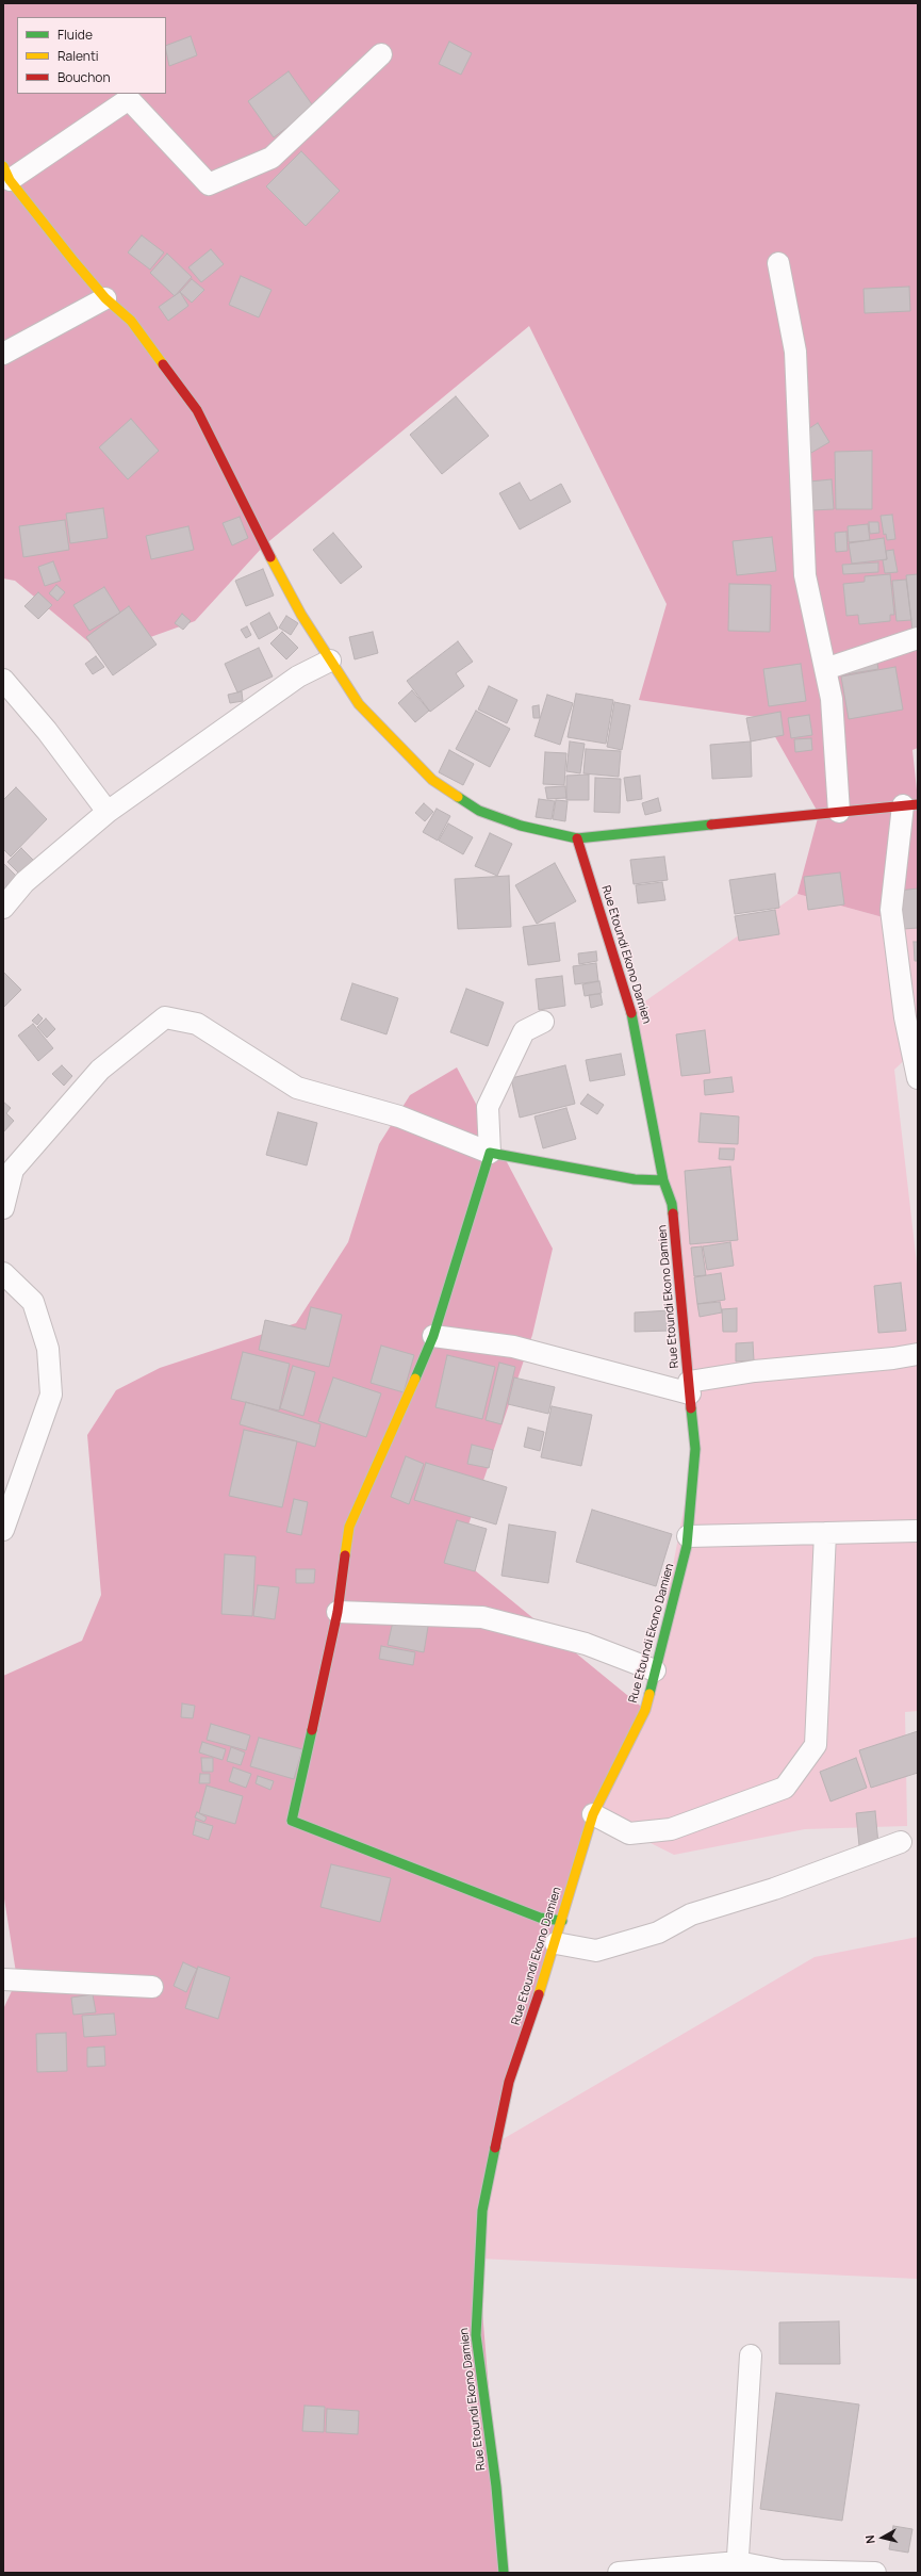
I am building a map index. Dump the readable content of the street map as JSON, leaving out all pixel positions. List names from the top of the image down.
{
  "streets": {
    "street": ["Rue Etoundi Ekono Damien"]
  },
  "legend": ["Fluide", "Ralenti", "Bouchon"],
  "north": "left"
}
